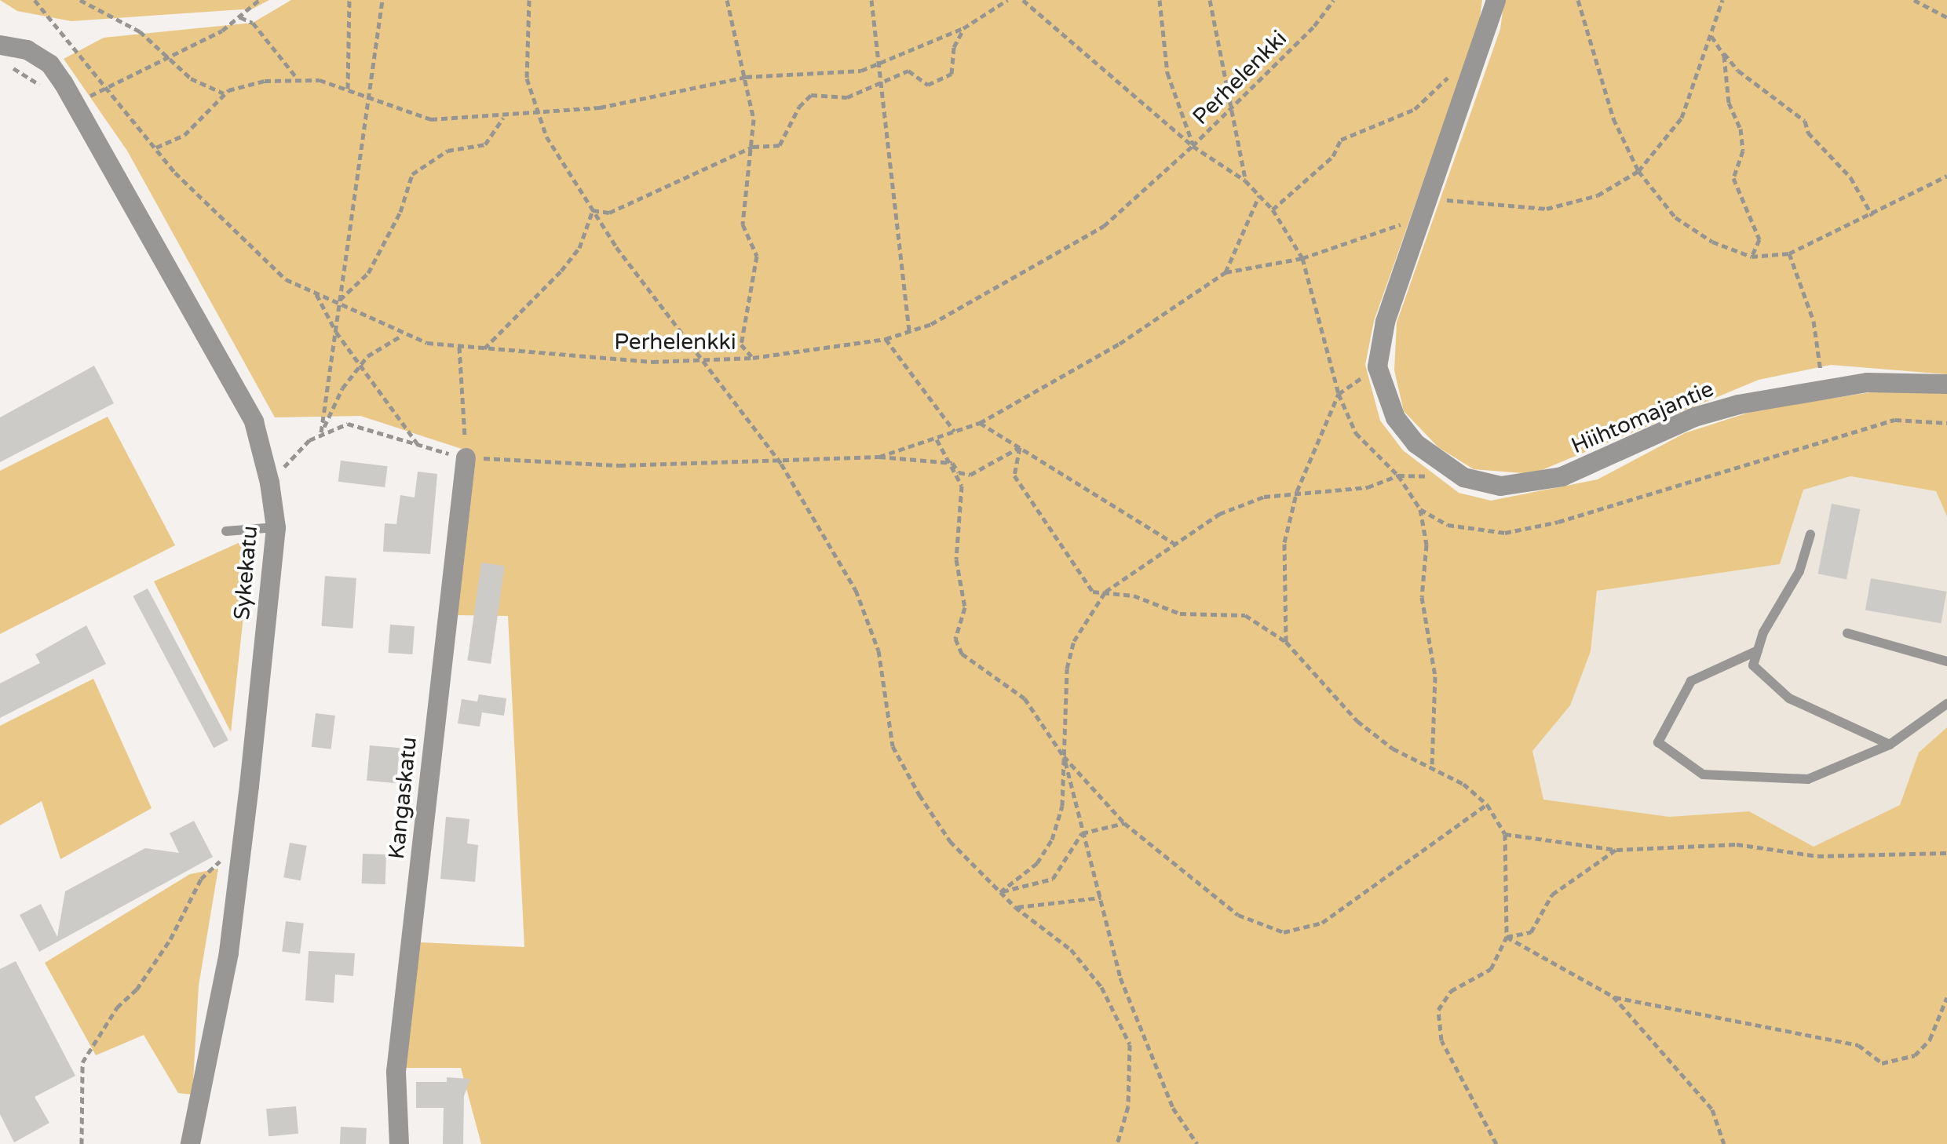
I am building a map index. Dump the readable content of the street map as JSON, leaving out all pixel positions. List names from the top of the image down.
{
  "streets": {
    "street": ["Hiihtomajantie", "Sykekatu", "Kangaskatu"],
    "path": ["Perhelenkki"]
  }
}
